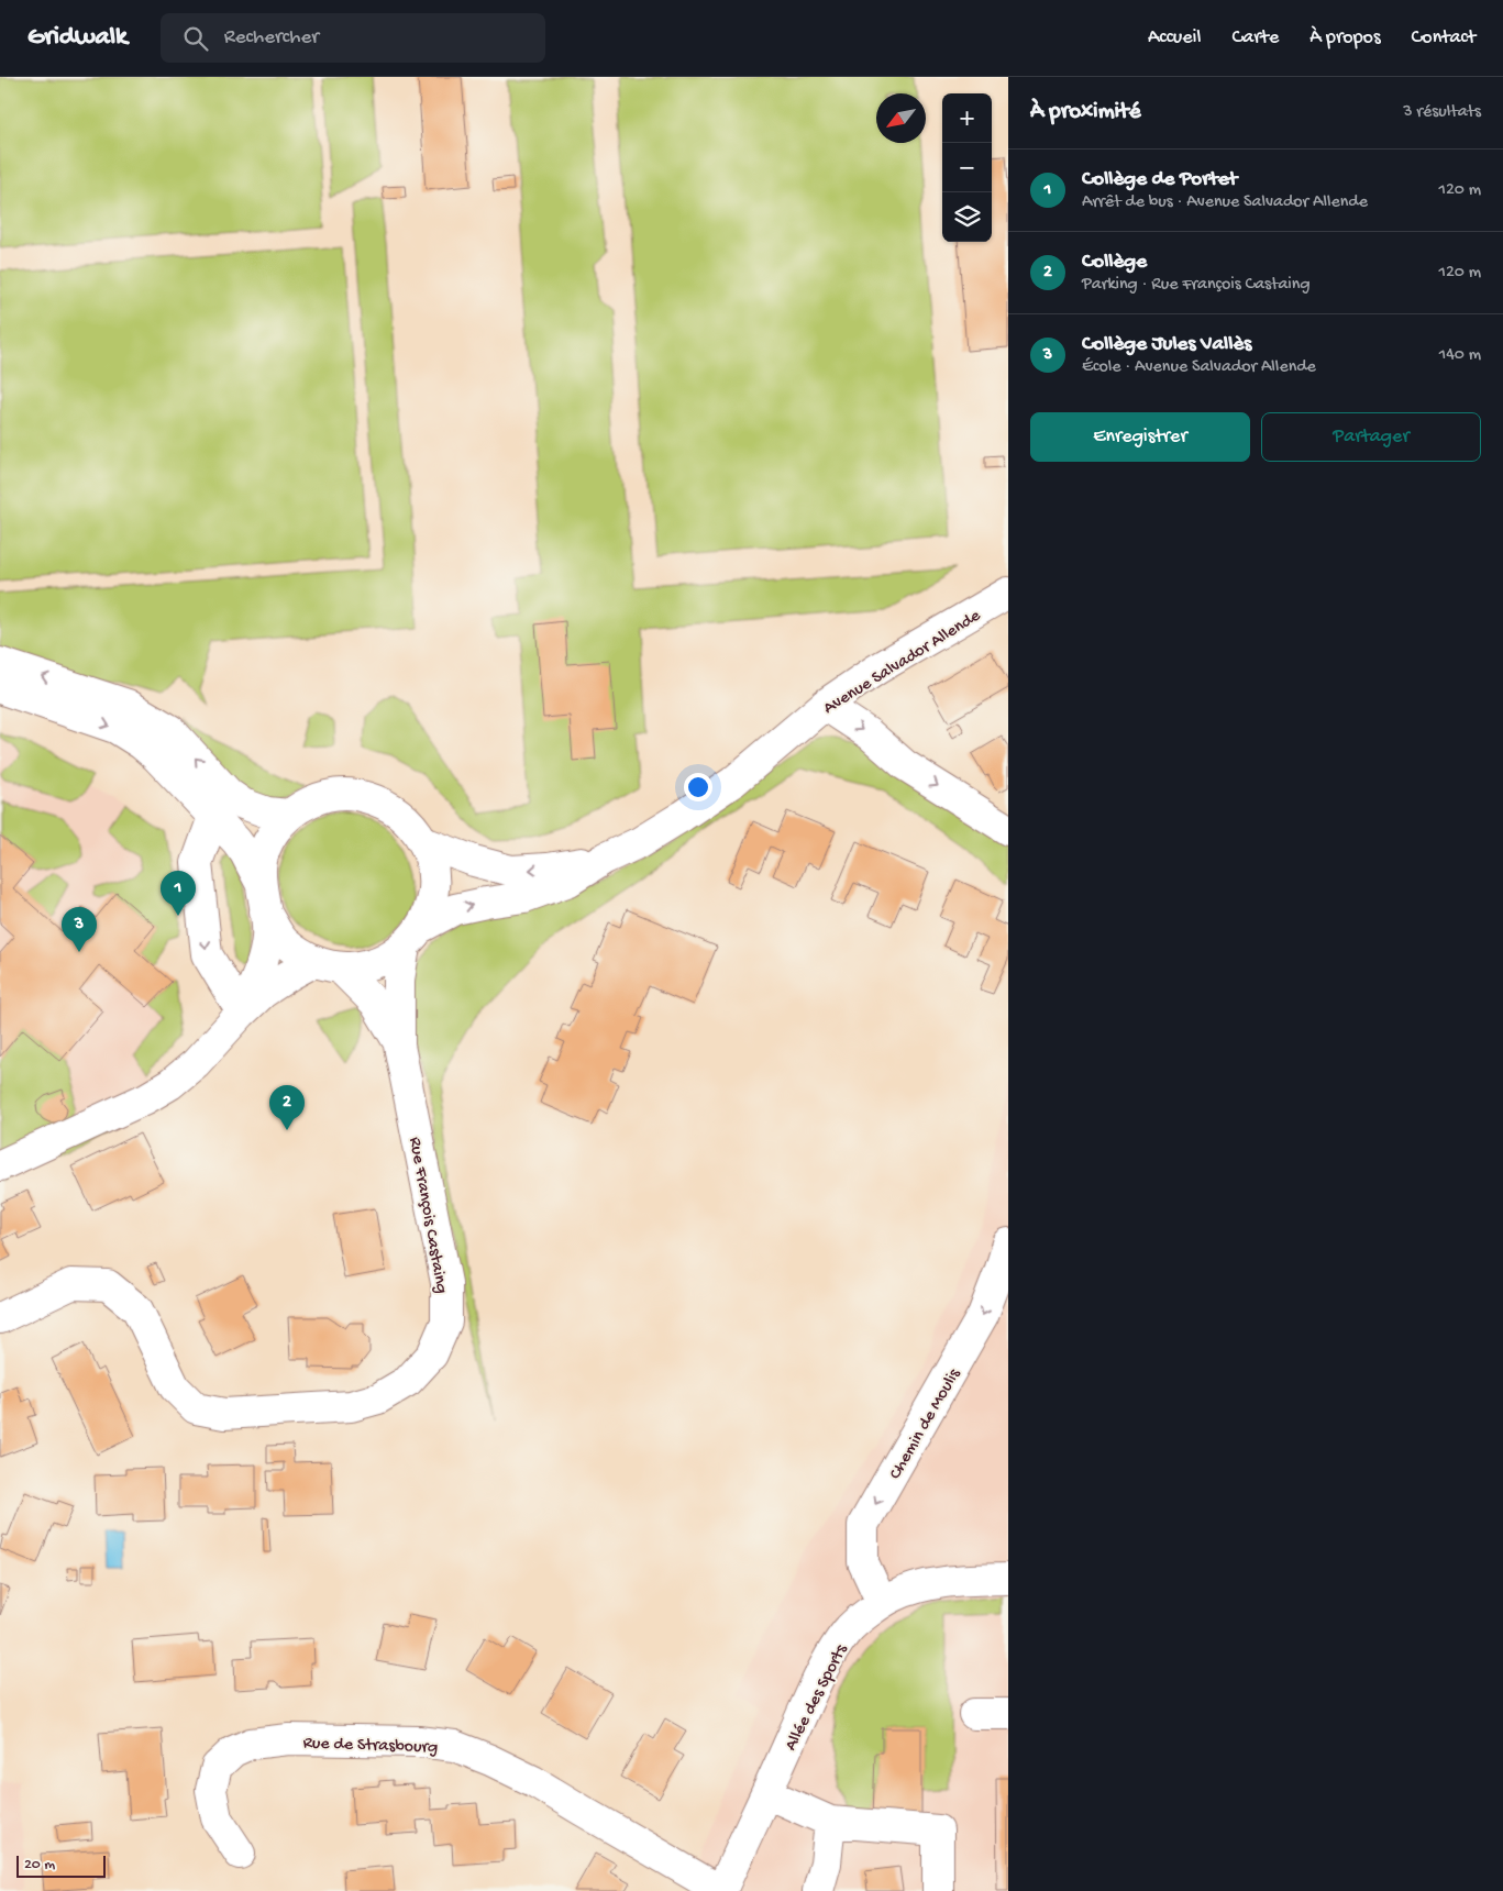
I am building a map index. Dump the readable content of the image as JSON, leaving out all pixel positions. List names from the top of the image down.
{
  "streets": {
    "street": [
      "Avenue Salvador Allende",
      "Rue François Castaing",
      "Chemin de Moulis",
      "Allée des Sports",
      "Rue de Strasbourg"
    ]
  },
  "crossings": [
    ["Avenue Salvador Allende", "Rue François Castaing"],
    ["Chemin de Moulis", "Allée des Sports"],
    ["Allée des Sports", "Rue de Strasbourg"]
  ],
  "one_way": ["Chemin de Moulis"],
  "scale_bar": "20 m",
  "north": "bottom left",
  "page": {
    "header": "Gridwalk",
    "search": "Rechercher",
    "nav": [
      "Accueil",
      "Carte",
      "À propos",
      "Contact"
    ],
    "heading": ["À proximité", "3 résultats"],
    "map_buttons": ["+", "−"],
    "list": [
      {
        "mark": "1",
        "name": "Collège de Portet",
        "note": "Arrêt de bus · Avenue Salvador Allende",
        "value": "120 m"
      },
      {
        "mark": "2",
        "name": "Collège",
        "note": "Parking · Rue François Castaing",
        "value": "120 m"
      },
      {
        "mark": "3",
        "name": "Collège Jules Vallès",
        "note": "École · Avenue Salvador Allende",
        "value": "140 m"
      }
    ],
    "buttons": ["Enregistrer", "Partager"],
    "pins": ["1", "3", "2"],
    "scale": "20 m"
  }
}
